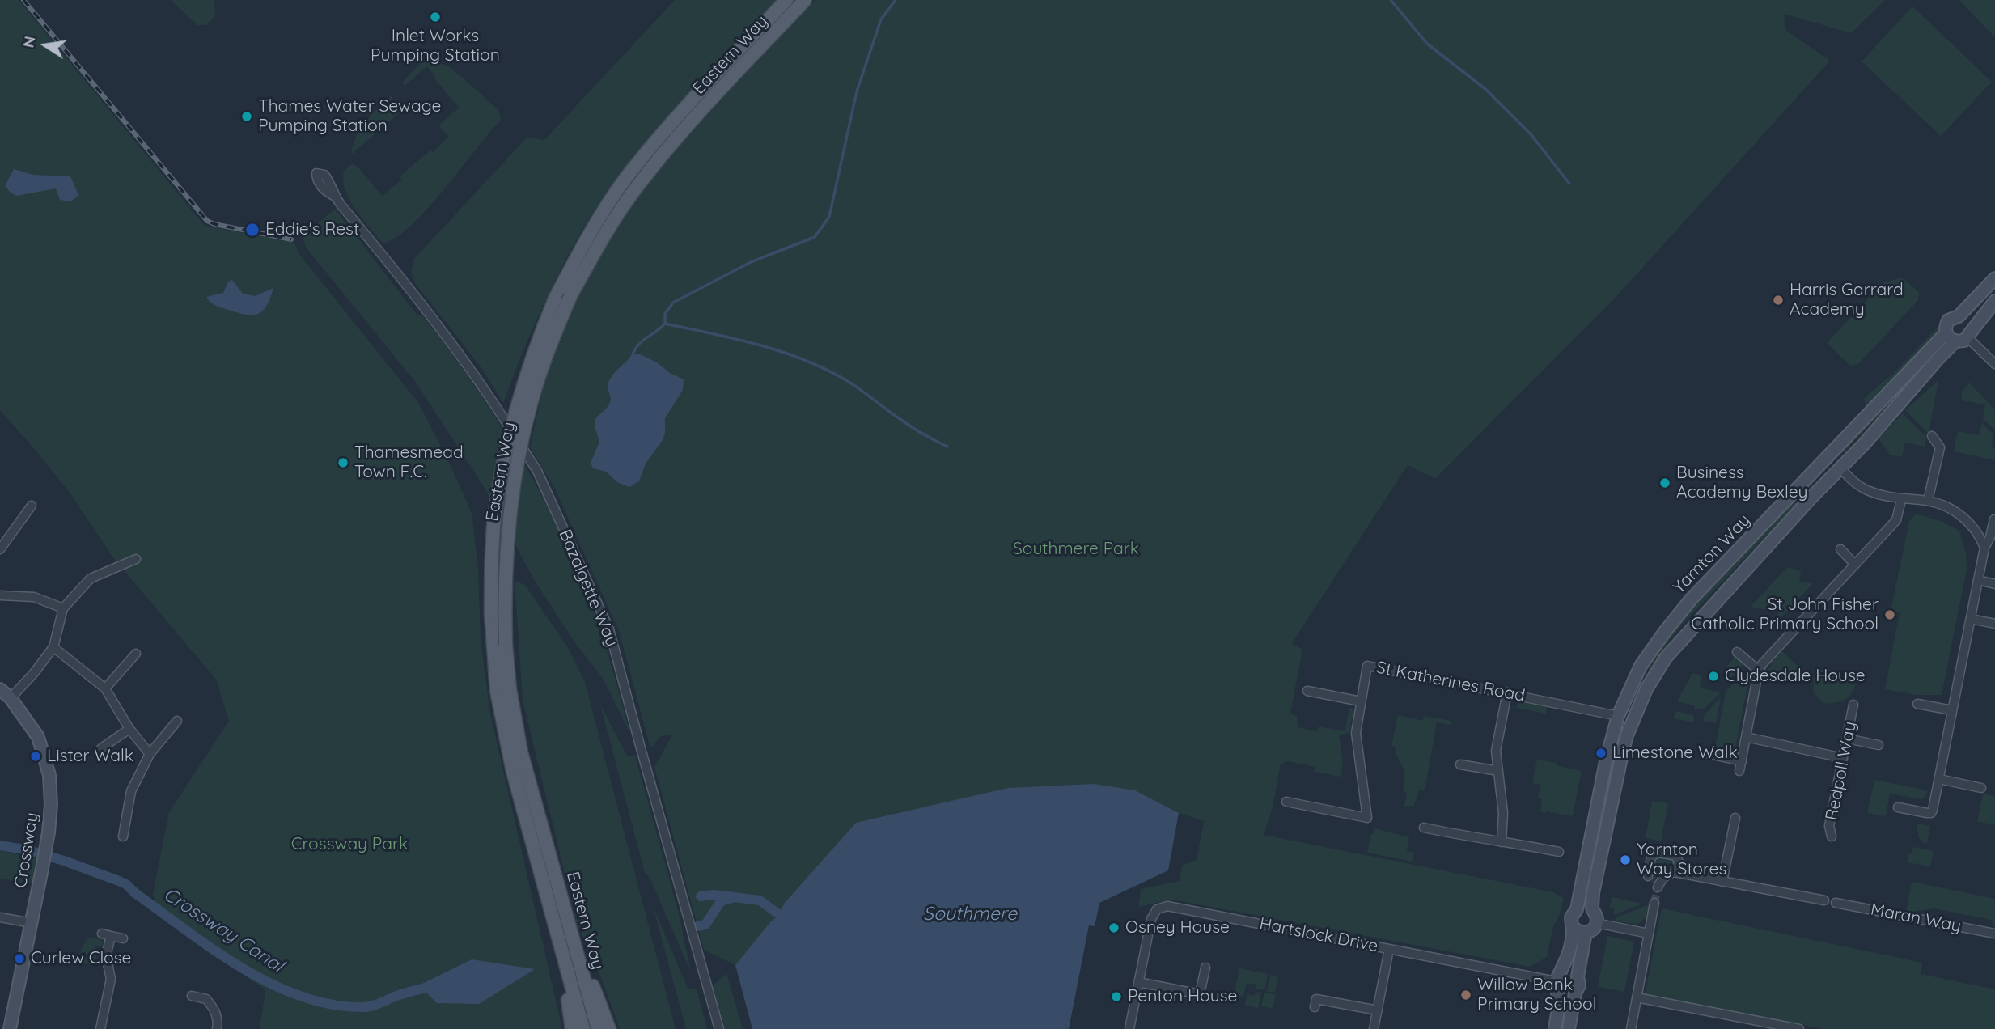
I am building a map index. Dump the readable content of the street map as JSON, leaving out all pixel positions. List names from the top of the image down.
{
  "streets": {
    "main road": ["Eastern Way"],
    "street": [
      "Yarnton Way",
      "Bazalgette Way",
      "St Katherines Road",
      "Redpoll Way",
      "Crossway",
      "Maran Way",
      "Hartslock Drive"
    ]
  },
  "crossings": [
    ["Yarnton Way", "St Katherines Road"],
    ["Yarnton Way", "Hartslock Drive"]
  ],
  "water": ["Southmere", "Crossway Canal"],
  "parks": ["Southmere Park", "Crossway Park"],
  "places": [
    "Inlet Works Pumping Station",
    "Thames Water Sewage Pumping Station",
    "Eddie's Rest",
    "Harris Garrard Academy",
    "Thamesmead Town F.C.",
    "Business Academy Bexley",
    "St John Fisher Catholic Primary School",
    "Clydesdale House",
    "Limestone Walk",
    "Lister Walk",
    "Yarnton Way Stores",
    "Osney House",
    "Curlew Close",
    "Willow Bank Primary School",
    "Penton House"
  ],
  "north": "left"
}
